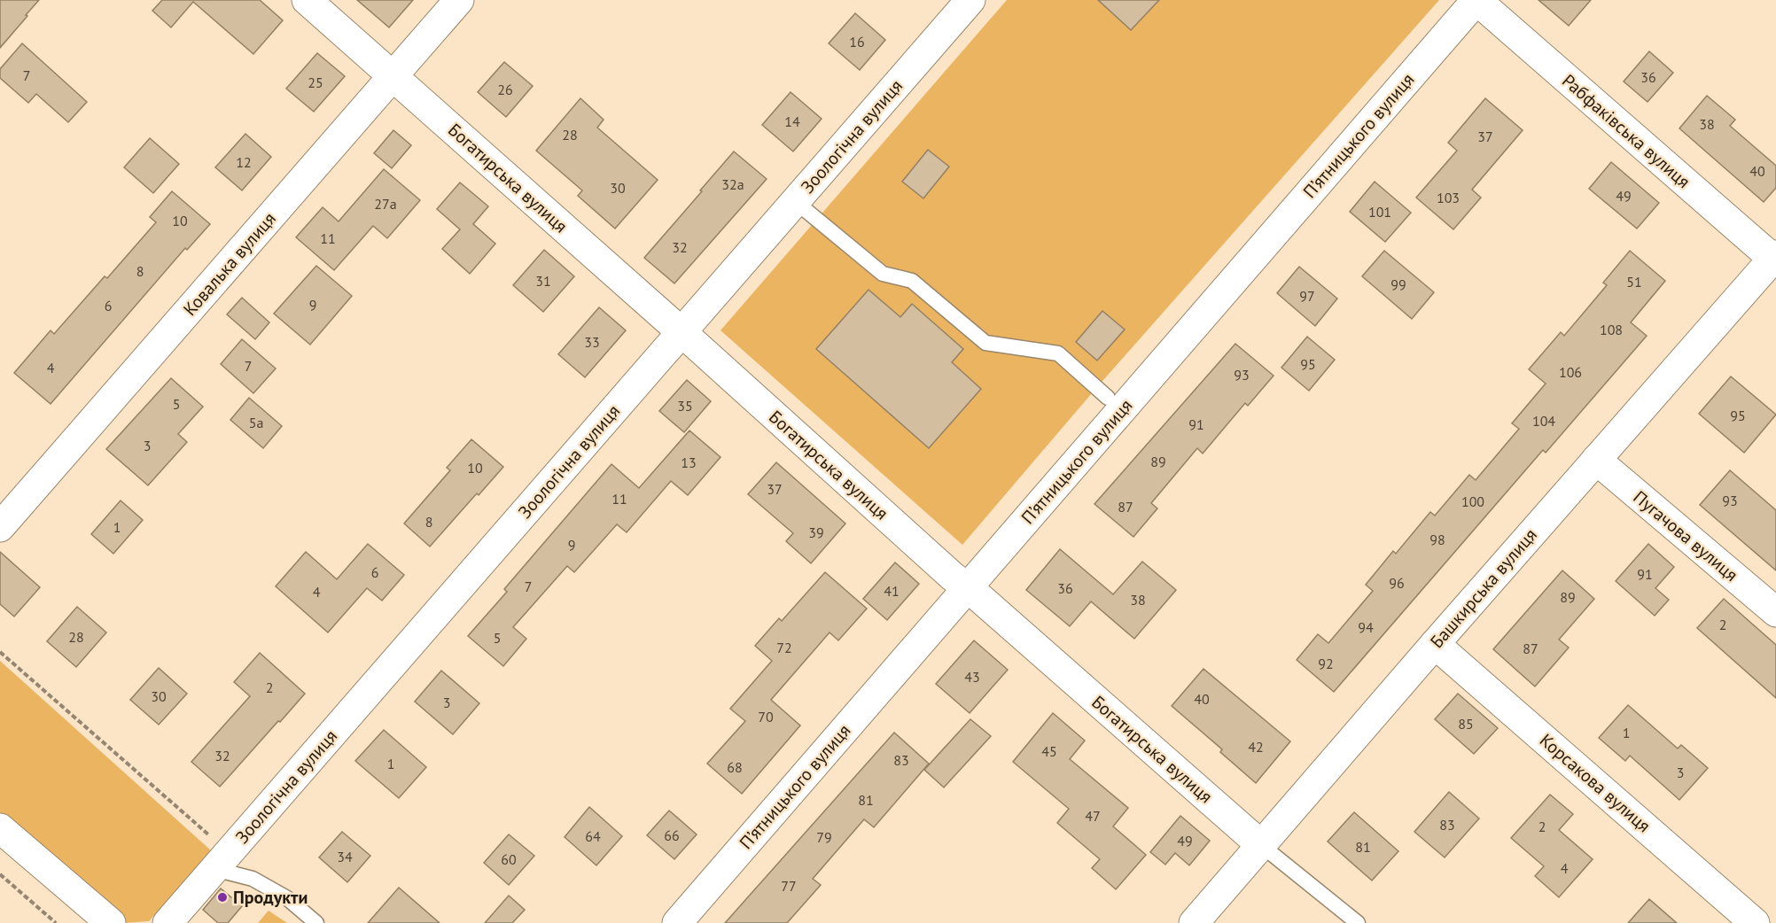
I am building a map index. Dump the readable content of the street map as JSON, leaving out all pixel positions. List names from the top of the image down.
{
  "streets": {
    "street": [
      "Рабфаківська вулиця",
      "П’ятницького вулиця",
      "Зоологічна вулиця",
      "Богатирська вулиця",
      "Ковалька вулиця",
      "Пугачова вулиця",
      "Башкирська вулиця",
      "Корсакова вулиця"
    ]
  },
  "crossings": [
    ["Рабфаківська вулиця", "П’ятницького вулиця"],
    ["Рабфаківська вулиця", "Башкирська вулиця"],
    ["П’ятницького вулиця", "Богатирська вулиця"],
    ["Зоологічна вулиця", "Богатирська вулиця"],
    ["Богатирська вулиця", "Ковалька вулиця"],
    ["Богатирська вулиця", "Башкирська вулиця"],
    ["Пугачова вулиця", "Башкирська вулиця"],
    ["Башкирська вулиця", "Корсакова вулиця"]
  ],
  "places": ["Продукти"],
  "house_numbers": [
    "16",
    "7",
    "36",
    "25",
    "26",
    "14",
    "38",
    "28",
    "37",
    "12",
    "40",
    "32а",
    "30",
    "49",
    "103",
    "27а",
    "101",
    "10",
    "11",
    "32",
    "8",
    "31",
    "51",
    "99",
    "97",
    "9",
    "6",
    "108",
    "33",
    "95",
    "7",
    "4",
    "106",
    "93",
    "5",
    "35",
    "95",
    "104",
    "5а",
    "91",
    "3",
    "89",
    "13",
    "10",
    "37",
    "11",
    "93",
    "100",
    "87",
    "8",
    "1",
    "39",
    "98",
    "9",
    "6",
    "91",
    "96",
    "7",
    "36",
    "41",
    "4",
    "89",
    "38",
    "2",
    "94",
    "28",
    "5",
    "72",
    "87",
    "92",
    "43",
    "2",
    "30",
    "40",
    "3",
    "70",
    "85",
    "1",
    "42",
    "45",
    "32",
    "83",
    "1",
    "68",
    "3",
    "81",
    "47",
    "83",
    "2",
    "66",
    "64",
    "79",
    "49",
    "81",
    "34",
    "60",
    "4",
    "77"
  ]
}
